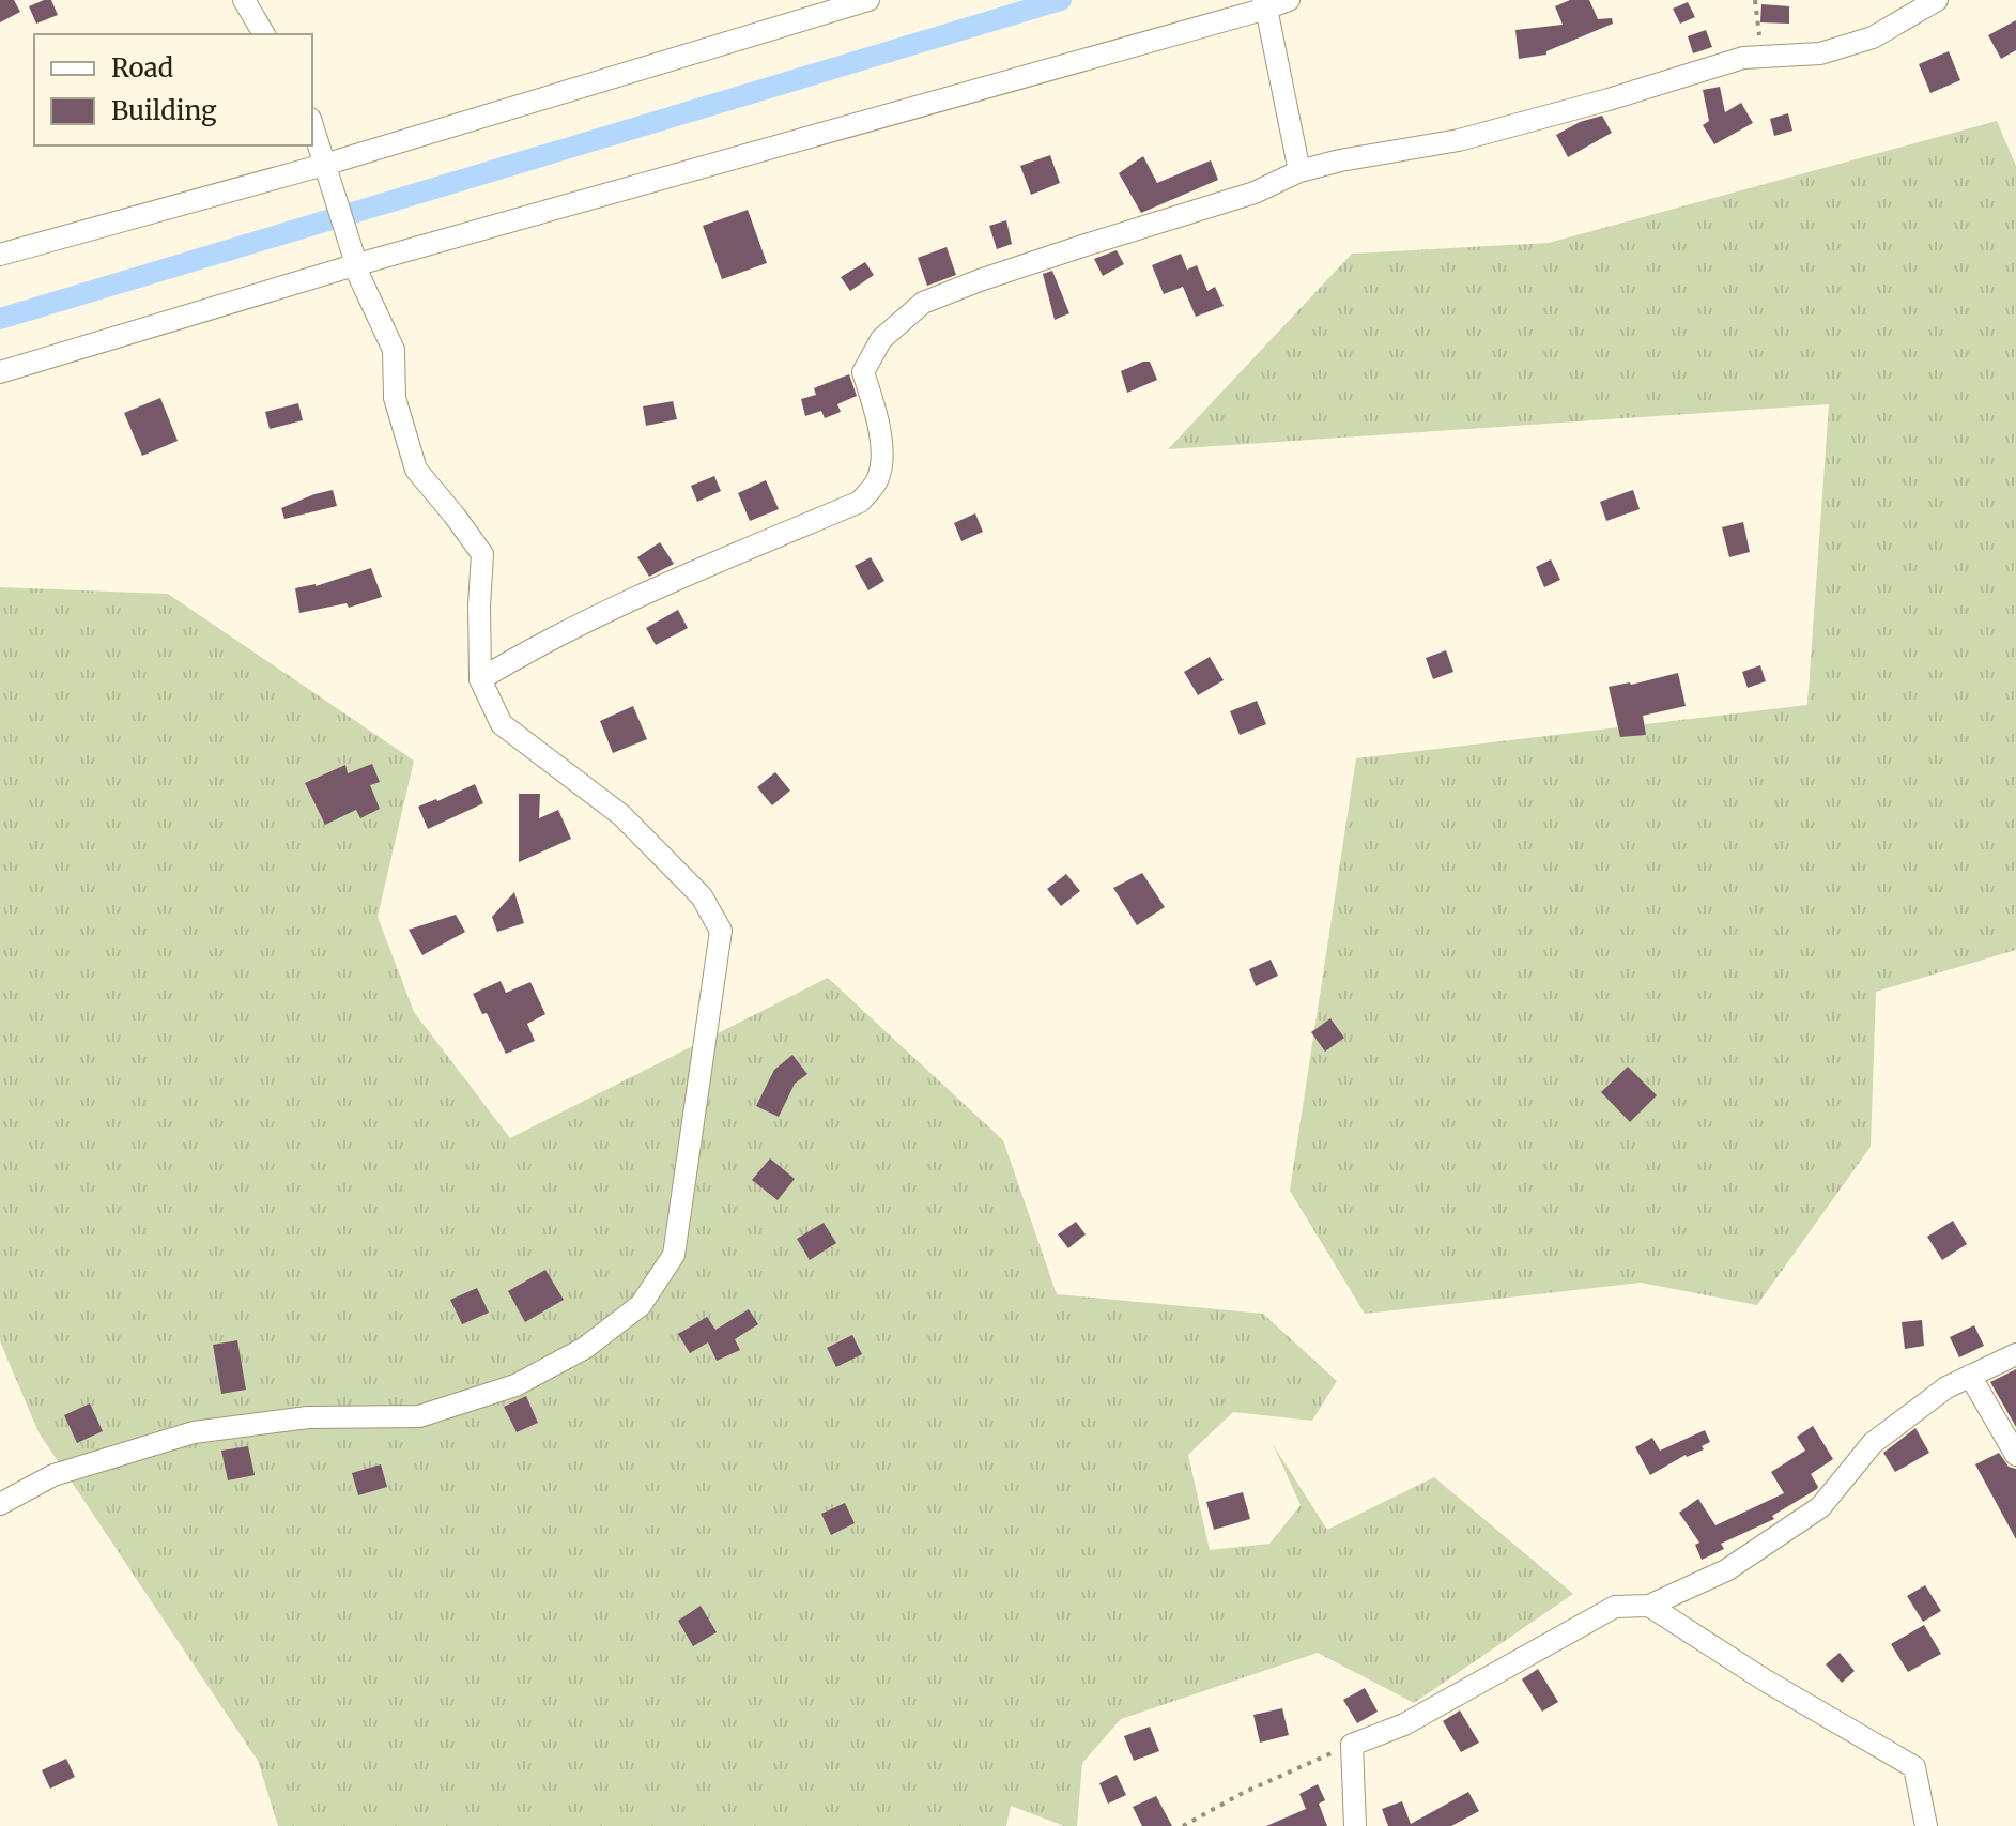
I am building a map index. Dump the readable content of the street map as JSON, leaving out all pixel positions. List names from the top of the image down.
{
  "legend": ["Road", "Building"]
}
